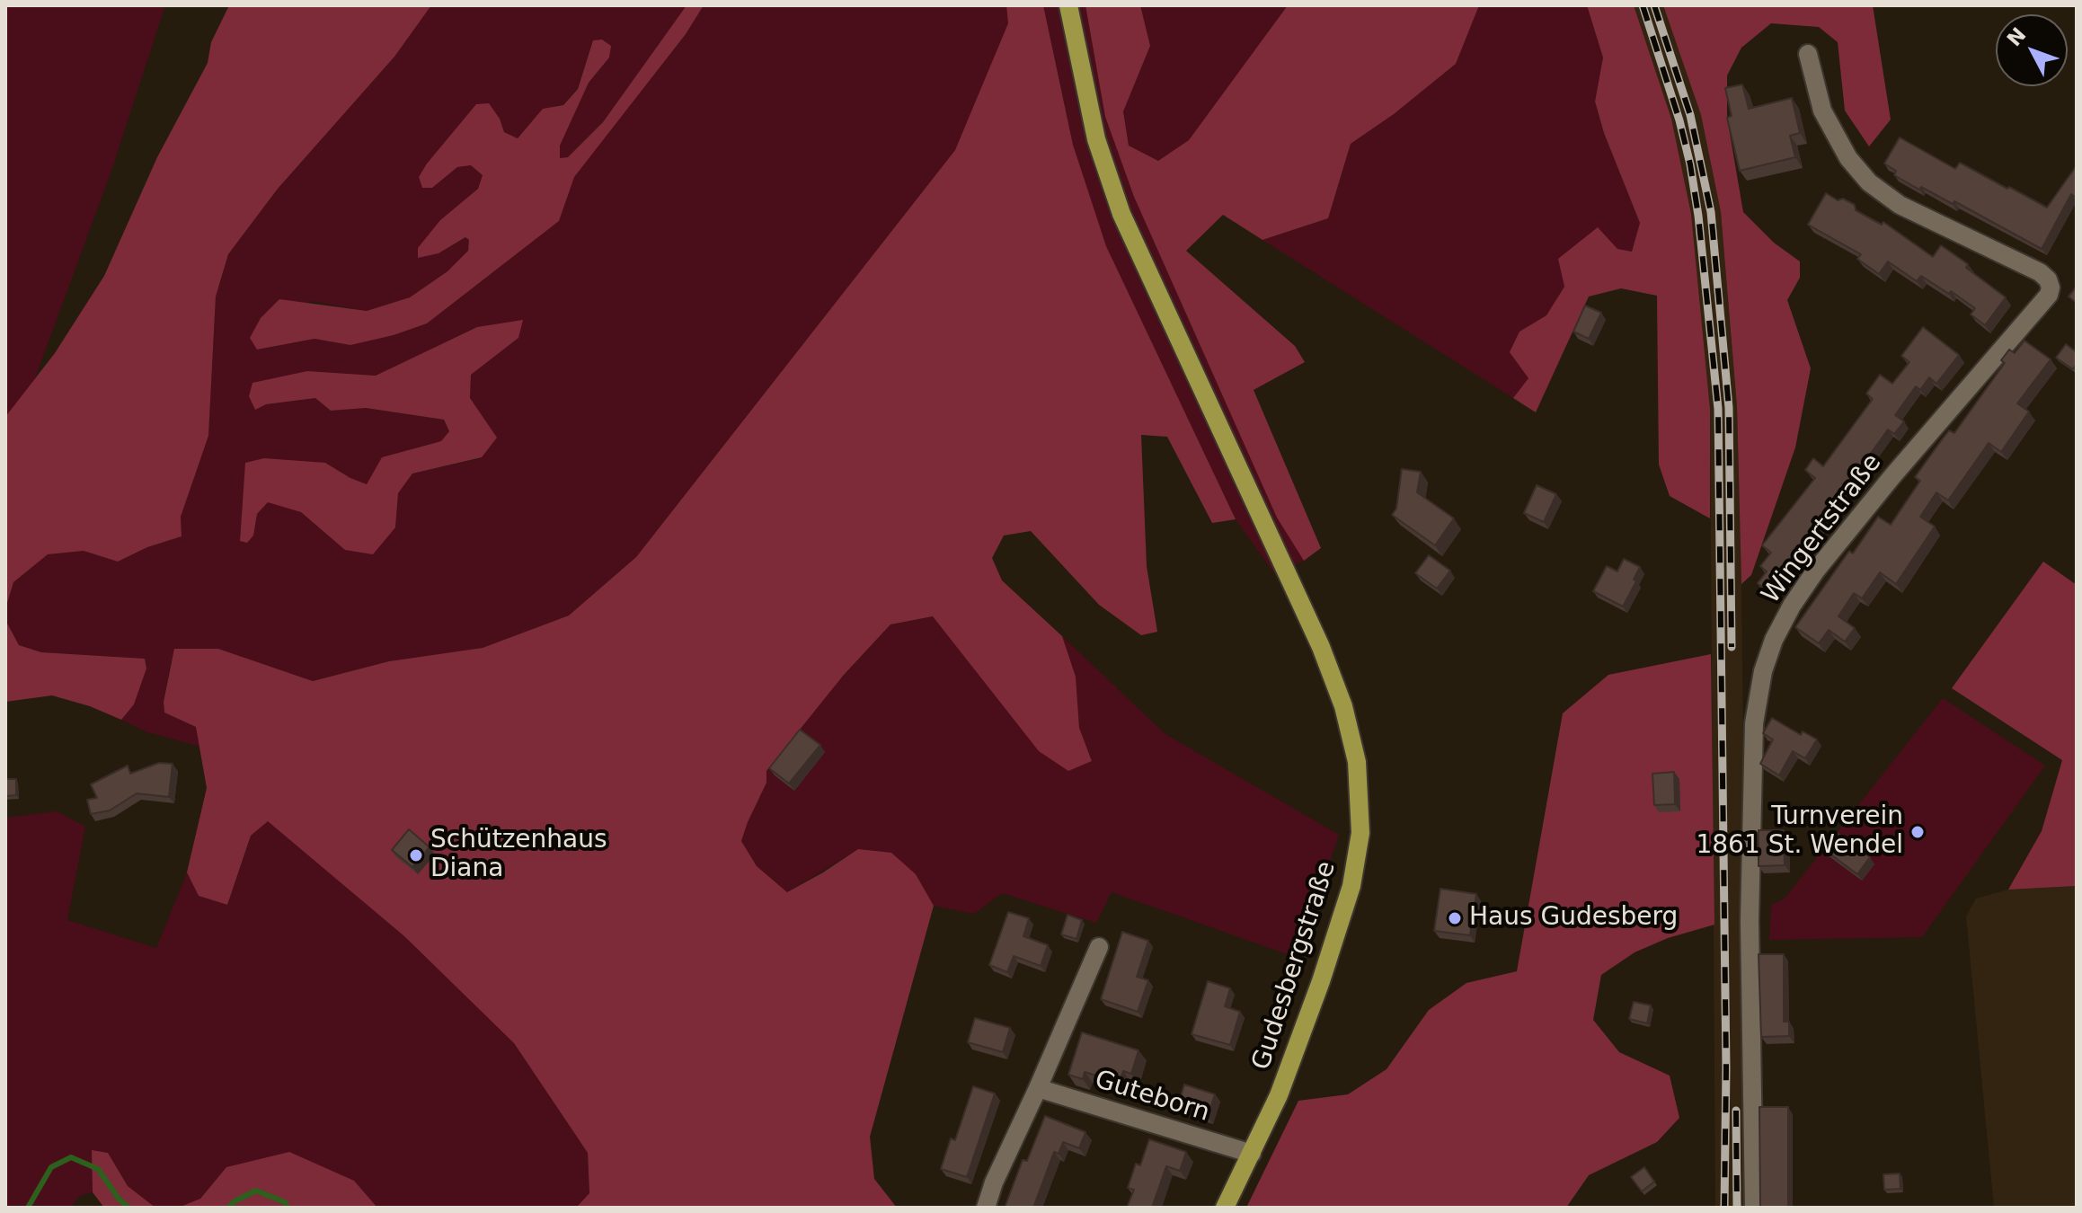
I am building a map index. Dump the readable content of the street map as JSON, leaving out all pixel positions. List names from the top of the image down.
{
  "streets": {
    "main road": ["Gudesbergstraße"],
    "street": ["Wingertstraße", "Guteborn"]
  },
  "crossings": [
    ["Gudesbergstraße", "Guteborn"]
  ],
  "places": ["Turnverein 1861 St. Wendel", "Schützenhaus Diana", "Haus Gudesberg"],
  "north": "top left"
}
